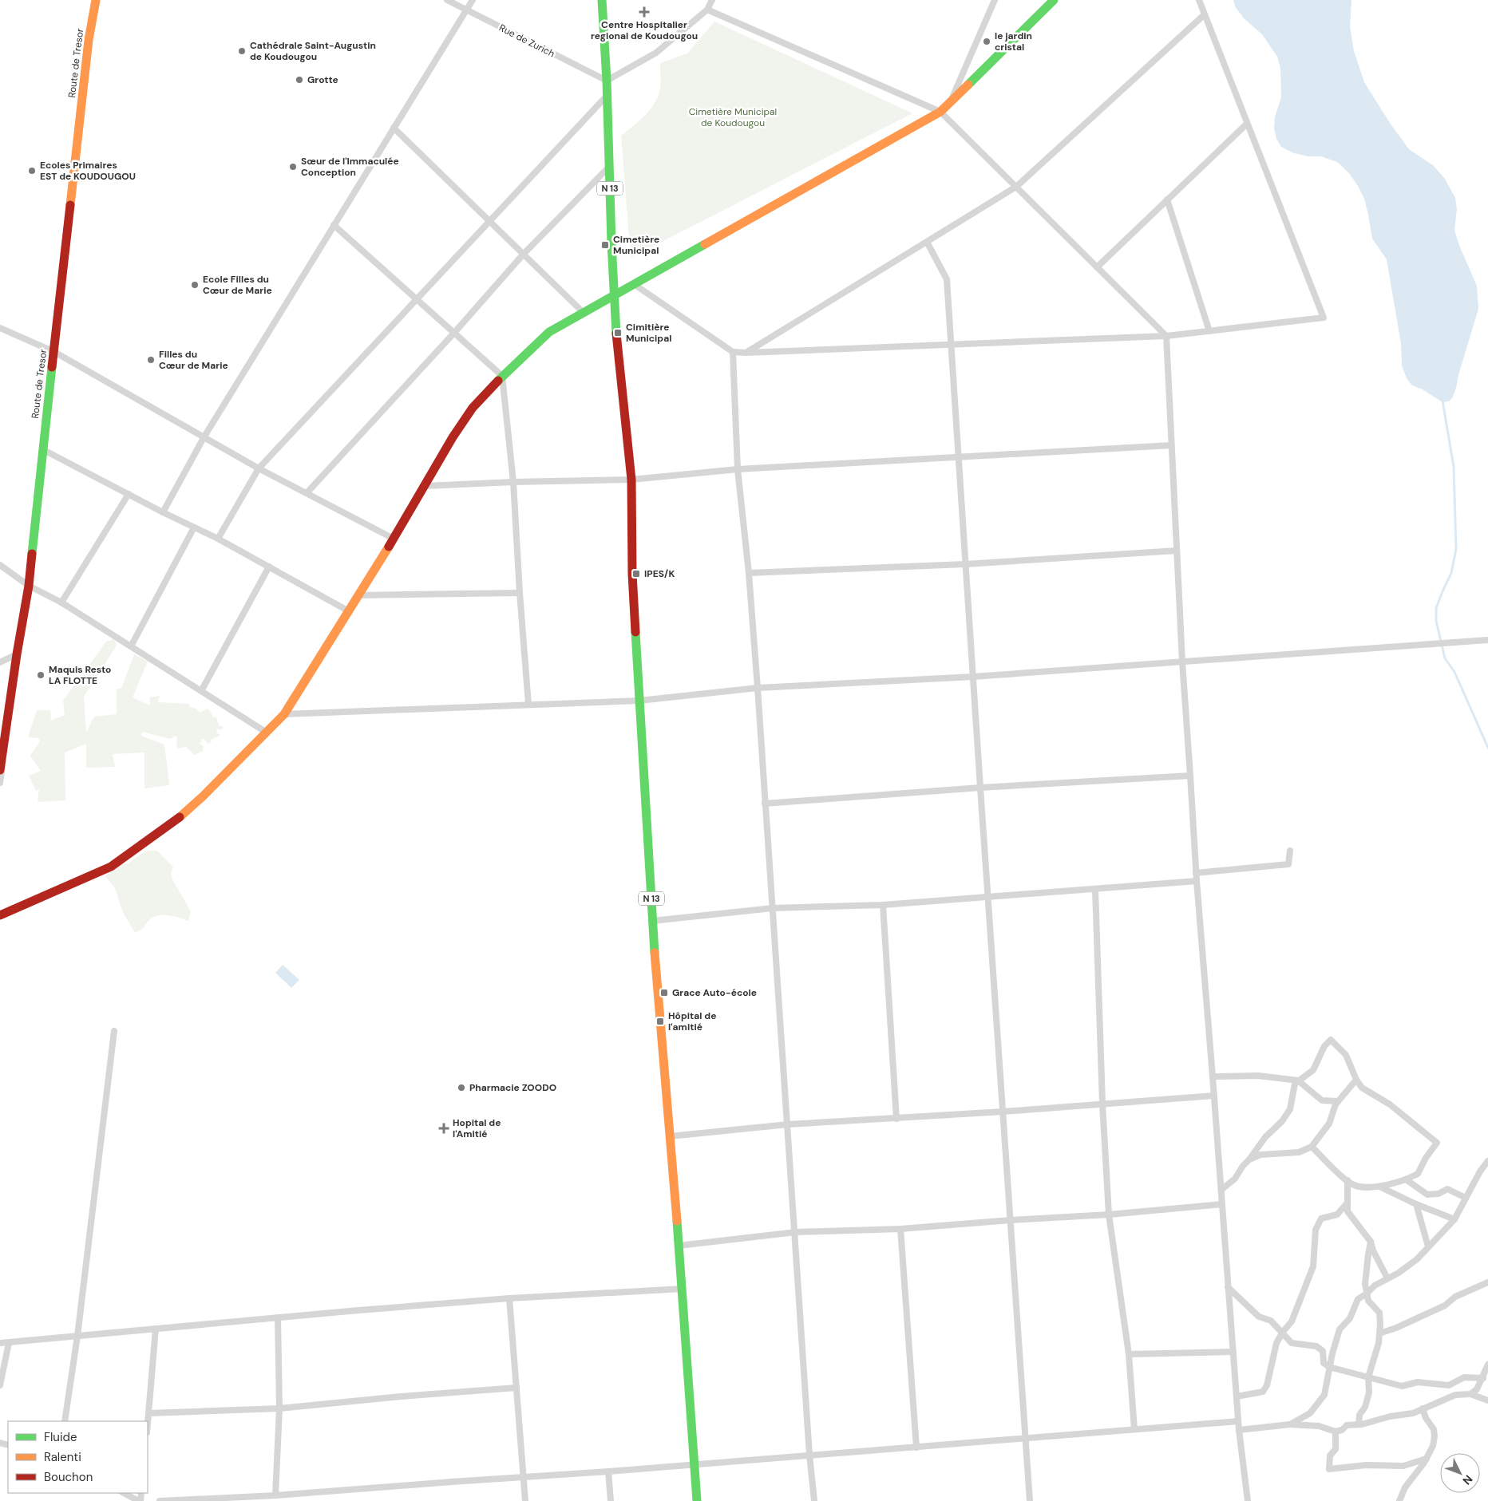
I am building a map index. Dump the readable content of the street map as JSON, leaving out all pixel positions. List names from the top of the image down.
{
  "streets": {
    "street": ["Rue de Zurich", "Route de Tresor", "N 13"]
  },
  "crossings": [
    ["Rue de Zurich", "N 13"]
  ],
  "parks": ["Cimetière Municipal de Koudougou"],
  "places": {
    "health": ["Centre Hospitalier regional de Koudougou", "Hopital de l'Amitié"],
    "other": [
      "le jardin cristal",
      "Cathédrale Saint-Augustin de Koudougou",
      "Grotte",
      "Sœur de l'Immaculée Conception",
      "Ecoles Primaires EST de KOUDOUGOU",
      "Ecole Filles du Cœur de Marie",
      "Filles du Cœur de Marie",
      "Maquis Resto LA FLOTTE",
      "Pharmacie ZOODO"
    ],
    "transit": [
      "Cimetière Municipal",
      "Cimitière Municipal",
      "IPES/K",
      "Grace Auto-école",
      "Hôpital de l'amitié"
    ]
  },
  "legend": ["Fluide", "Ralenti", "Bouchon"],
  "north": "bottom right"
}
